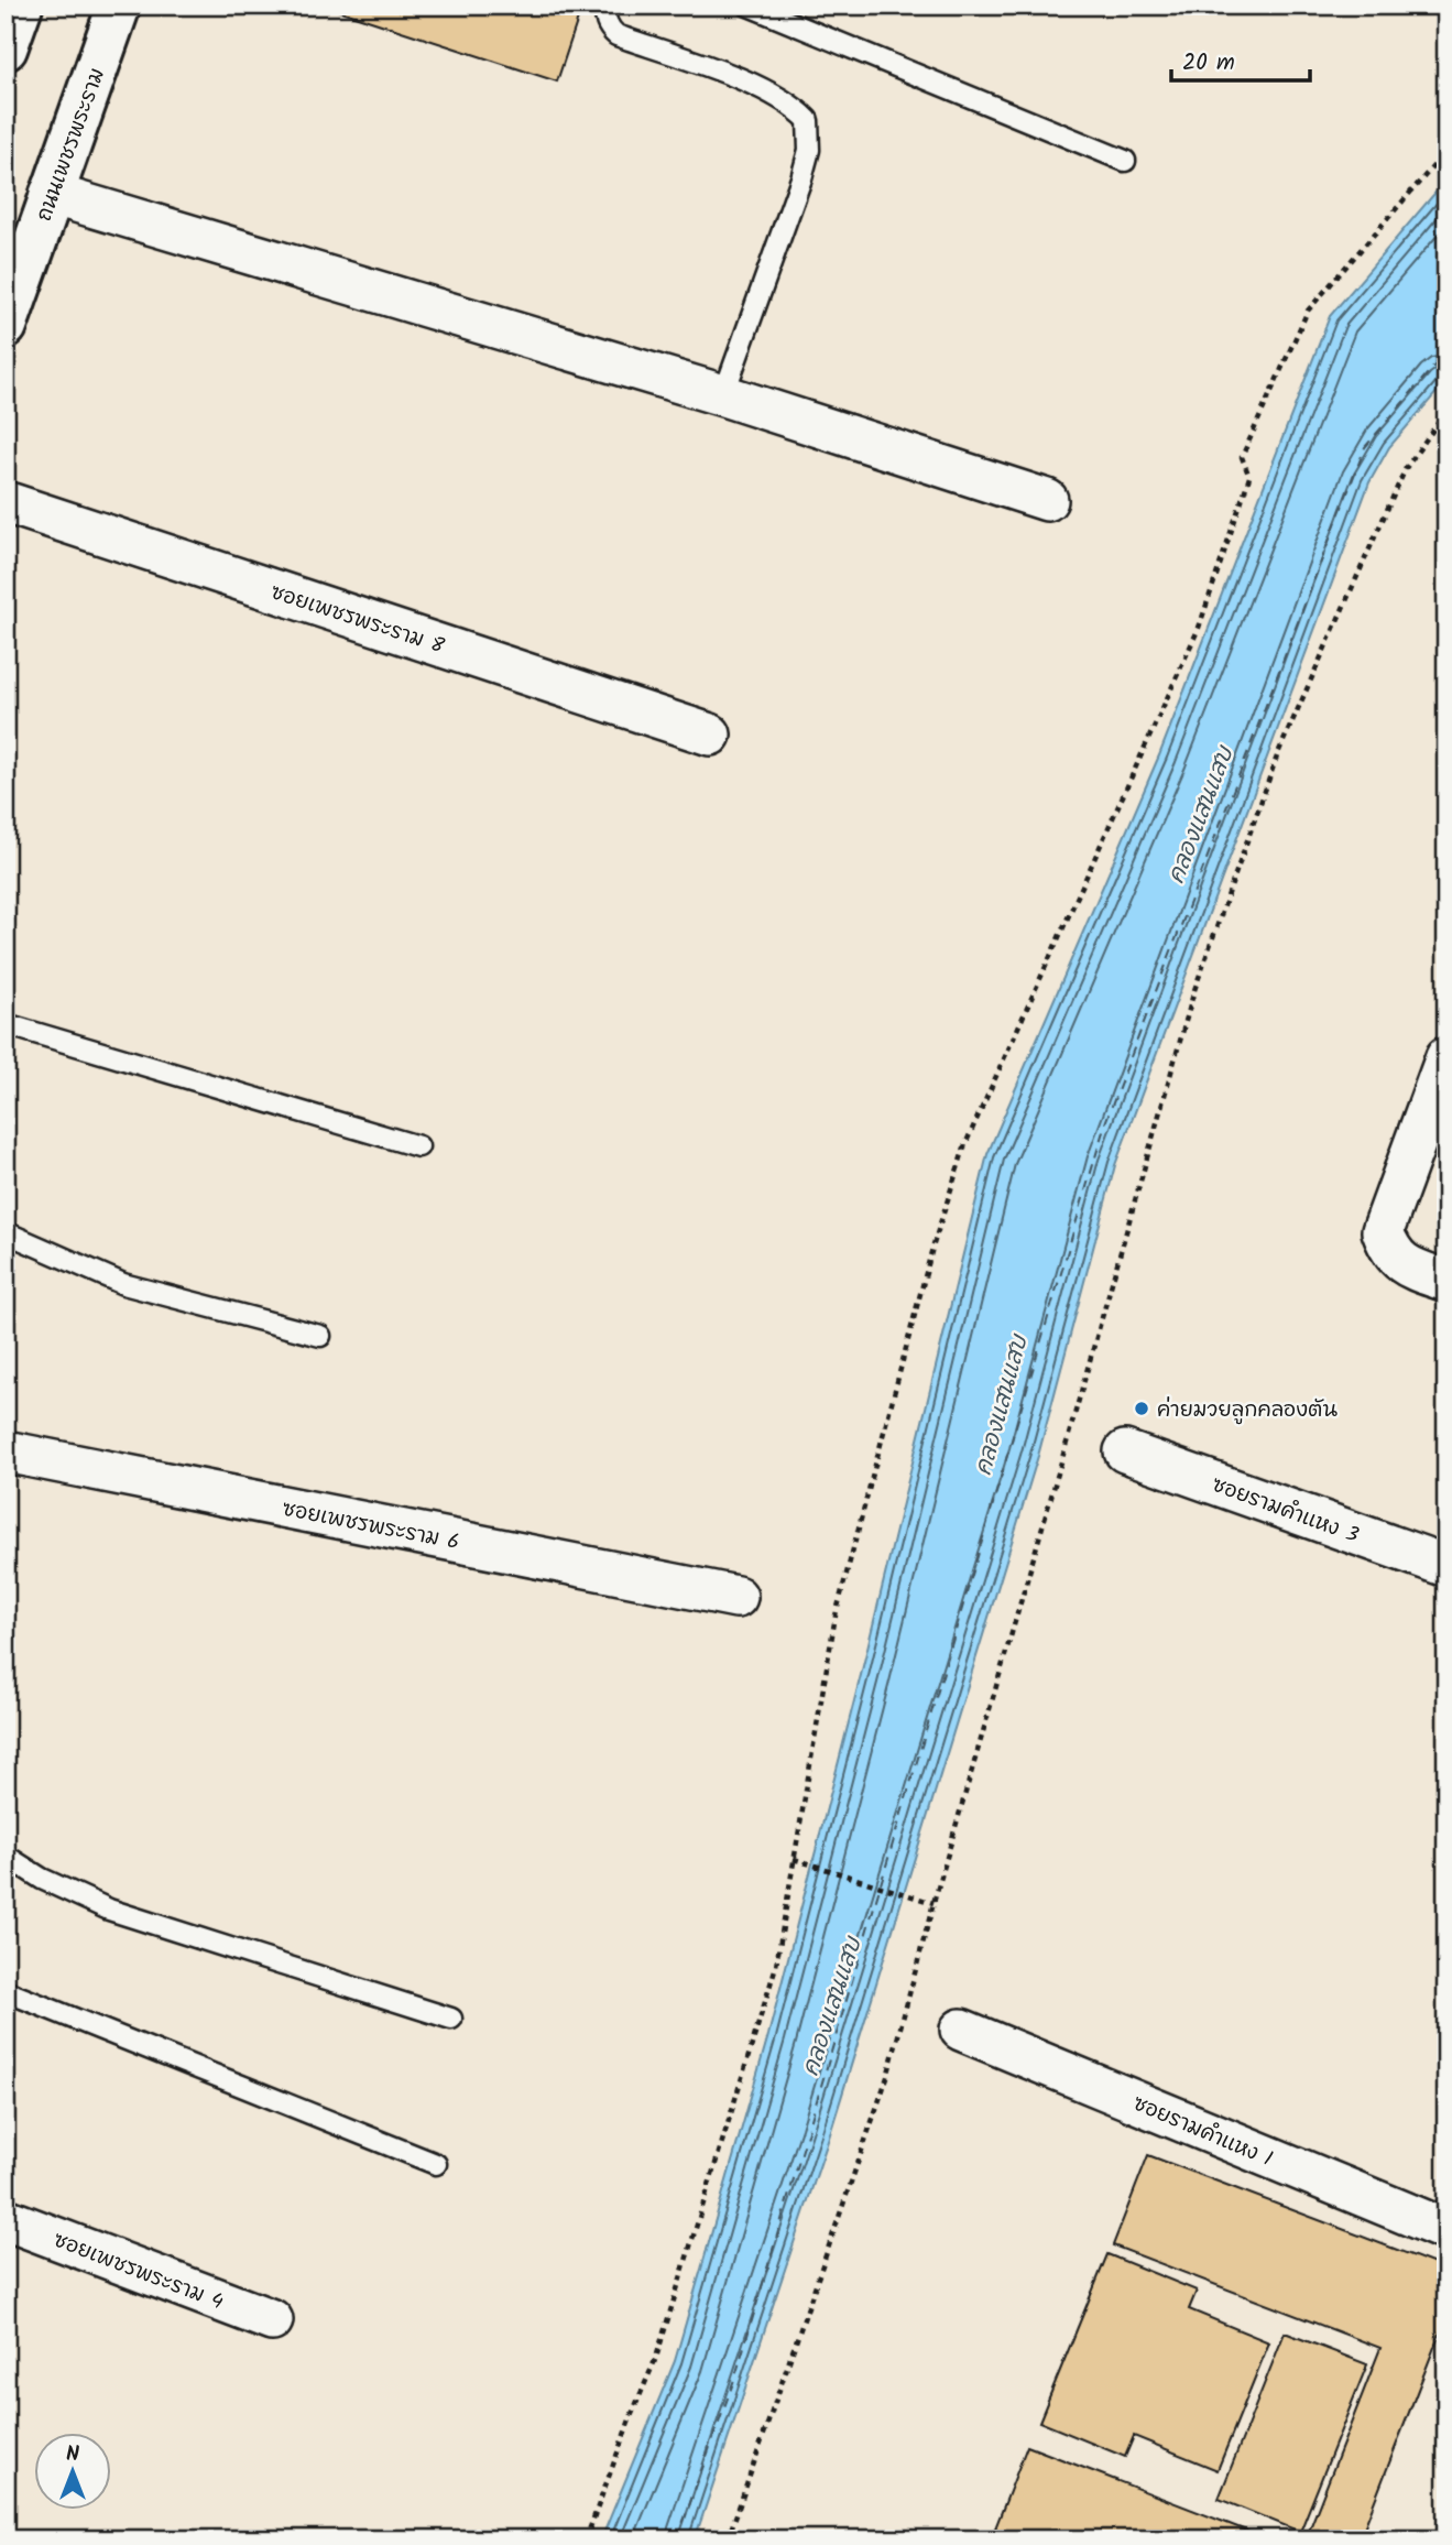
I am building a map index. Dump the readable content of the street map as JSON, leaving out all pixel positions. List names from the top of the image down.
{
  "streets": {
    "street": [
      "ถนนเพชรพระราม",
      "ซอยเพชรพระราม 8",
      "ซอยรามคำแหง 3",
      "ซอยเพชรพระราม 6",
      "ซอยรามคำแหง 1",
      "ซอยเพชรพระราม 4"
    ]
  },
  "water": ["คลองแสนแสบ"],
  "places": ["ค่ายมวยลูกคลองตัน"],
  "scale_bar": "20 m",
  "north": "top"
}
